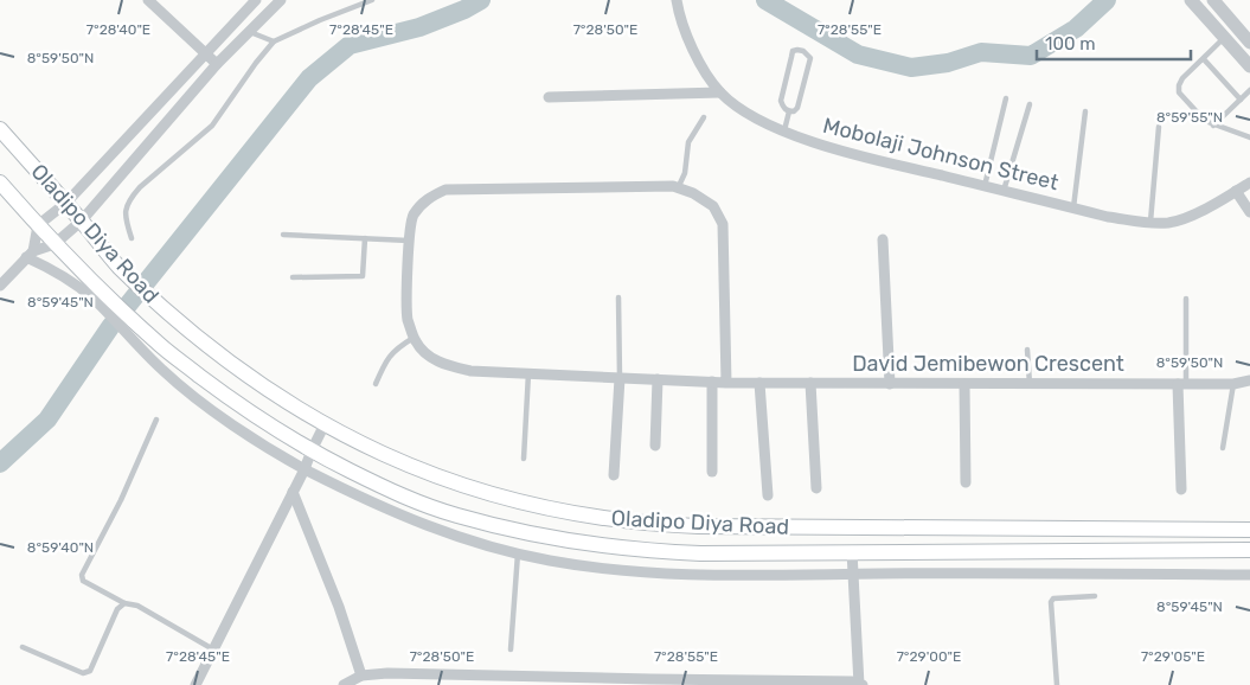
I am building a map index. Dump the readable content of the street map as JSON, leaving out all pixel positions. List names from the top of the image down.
{
  "streets": {
    "main road": ["Oladipo Diya Road"],
    "street": ["Mobolaji Johnson Street", "David Jemibewon Crescent"]
  },
  "scale_bar": "100 m",
  "coordinates": [
    "7°28'45\"E",
    "7°28'40\"E",
    "7°28'50\"E",
    "7°28'55\"E",
    "8°59'50\"N",
    "8°59'55\"N",
    "8°59'45\"N",
    "8°59'40\"N",
    "7°29'00\"E",
    "7°29'05\"E"
  ]
}
